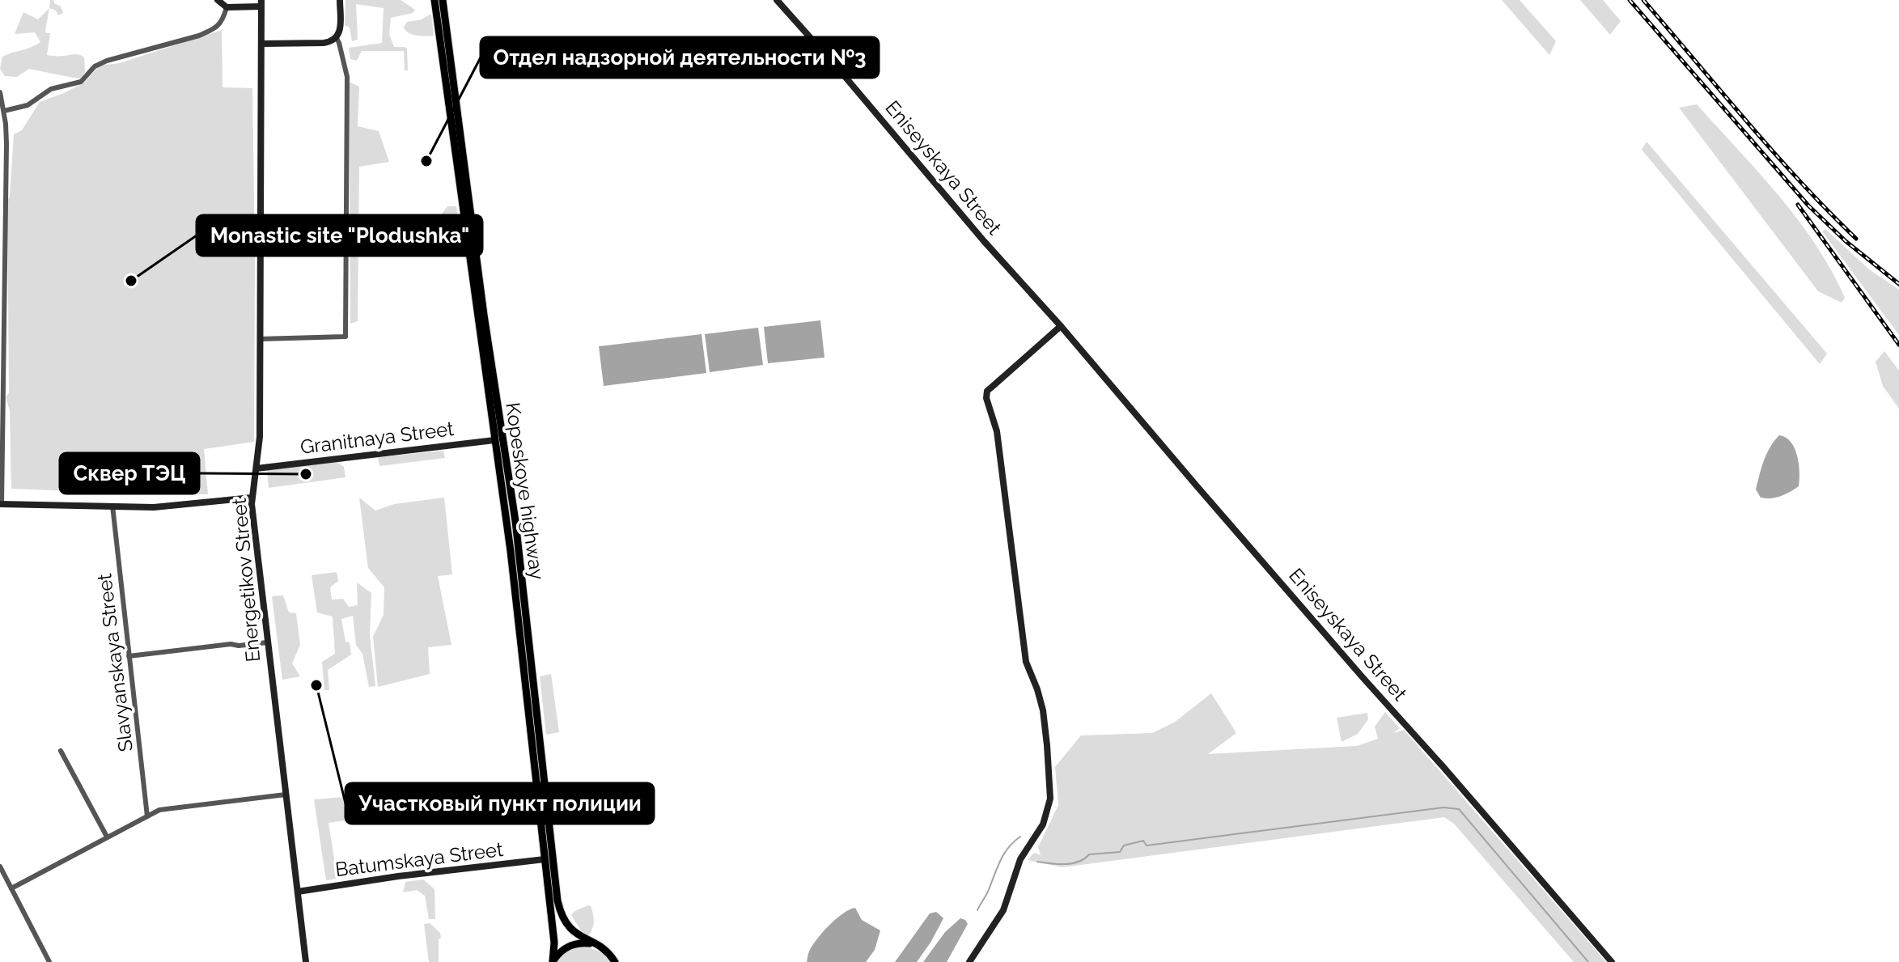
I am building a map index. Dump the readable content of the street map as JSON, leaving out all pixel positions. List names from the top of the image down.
{
  "streets": {
    "main road": ["Kopeskoye highway"],
    "street": [
      "Eniseyskaya Street",
      "Granitnaya Street",
      "Energetikov Street",
      "Slavyanskaya Street",
      "Batumskaya Street"
    ]
  },
  "crossings": [
    ["Granitnaya Street", "Kopeskoye highway"],
    ["Granitnaya Street", "Energetikov Street"],
    ["Kopeskoye highway", "Batumskaya Street"],
    ["Energetikov Street", "Batumskaya Street"]
  ],
  "places": [
    "Отдел надзорной деятельности №3",
    "Monastic site \"Plodushka\"",
    "Сквер ТЭЦ",
    "Участковый пункт полиции"
  ]
}
